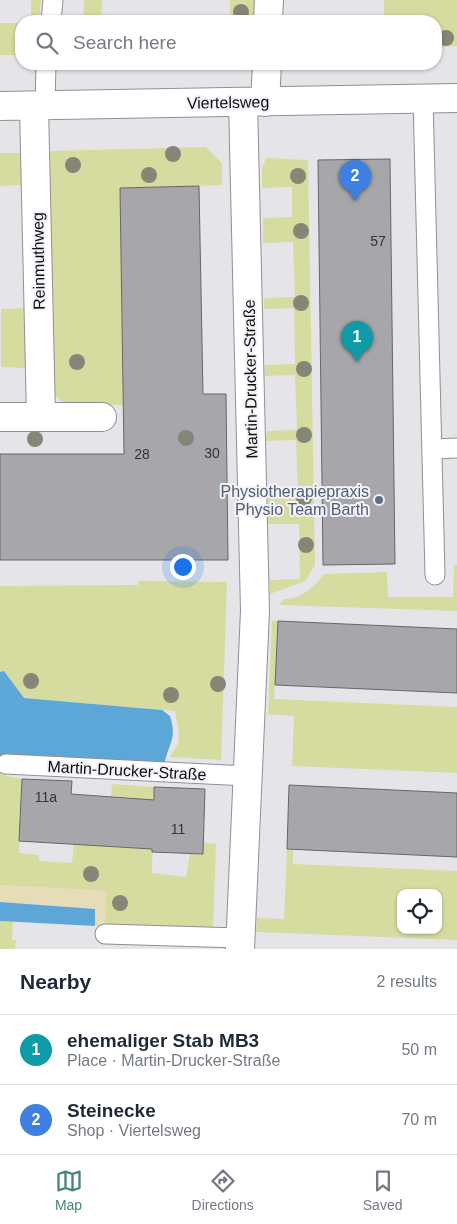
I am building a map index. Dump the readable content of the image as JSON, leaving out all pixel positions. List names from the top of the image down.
{
  "streets": {
    "street": ["Viertelsweg", "Reinmuthweg", "Martin-Drucker-Straße"]
  },
  "crossings": [
    ["Viertelsweg", "Reinmuthweg"],
    ["Viertelsweg", "Martin-Drucker-Straße"]
  ],
  "places": ["Physiotherapiepraxis Physio Team Barth"],
  "house_numbers": [
    "57",
    "30",
    "28",
    "11a",
    "11"
  ],
  "page": {
    "search": "Search here",
    "pins": ["2", "1"],
    "heading": ["Nearby", "2 results"],
    "list": [
      {
        "mark": "1",
        "name": "ehemaliger Stab MB3",
        "note": "Place · Martin-Drucker-Straße",
        "value": "50 m"
      },
      {
        "mark": "2",
        "name": "Steinecke",
        "note": "Shop · Viertelsweg",
        "value": "70 m"
      }
    ],
    "nav": ["Map", "Directions", "Saved"]
  }
}
